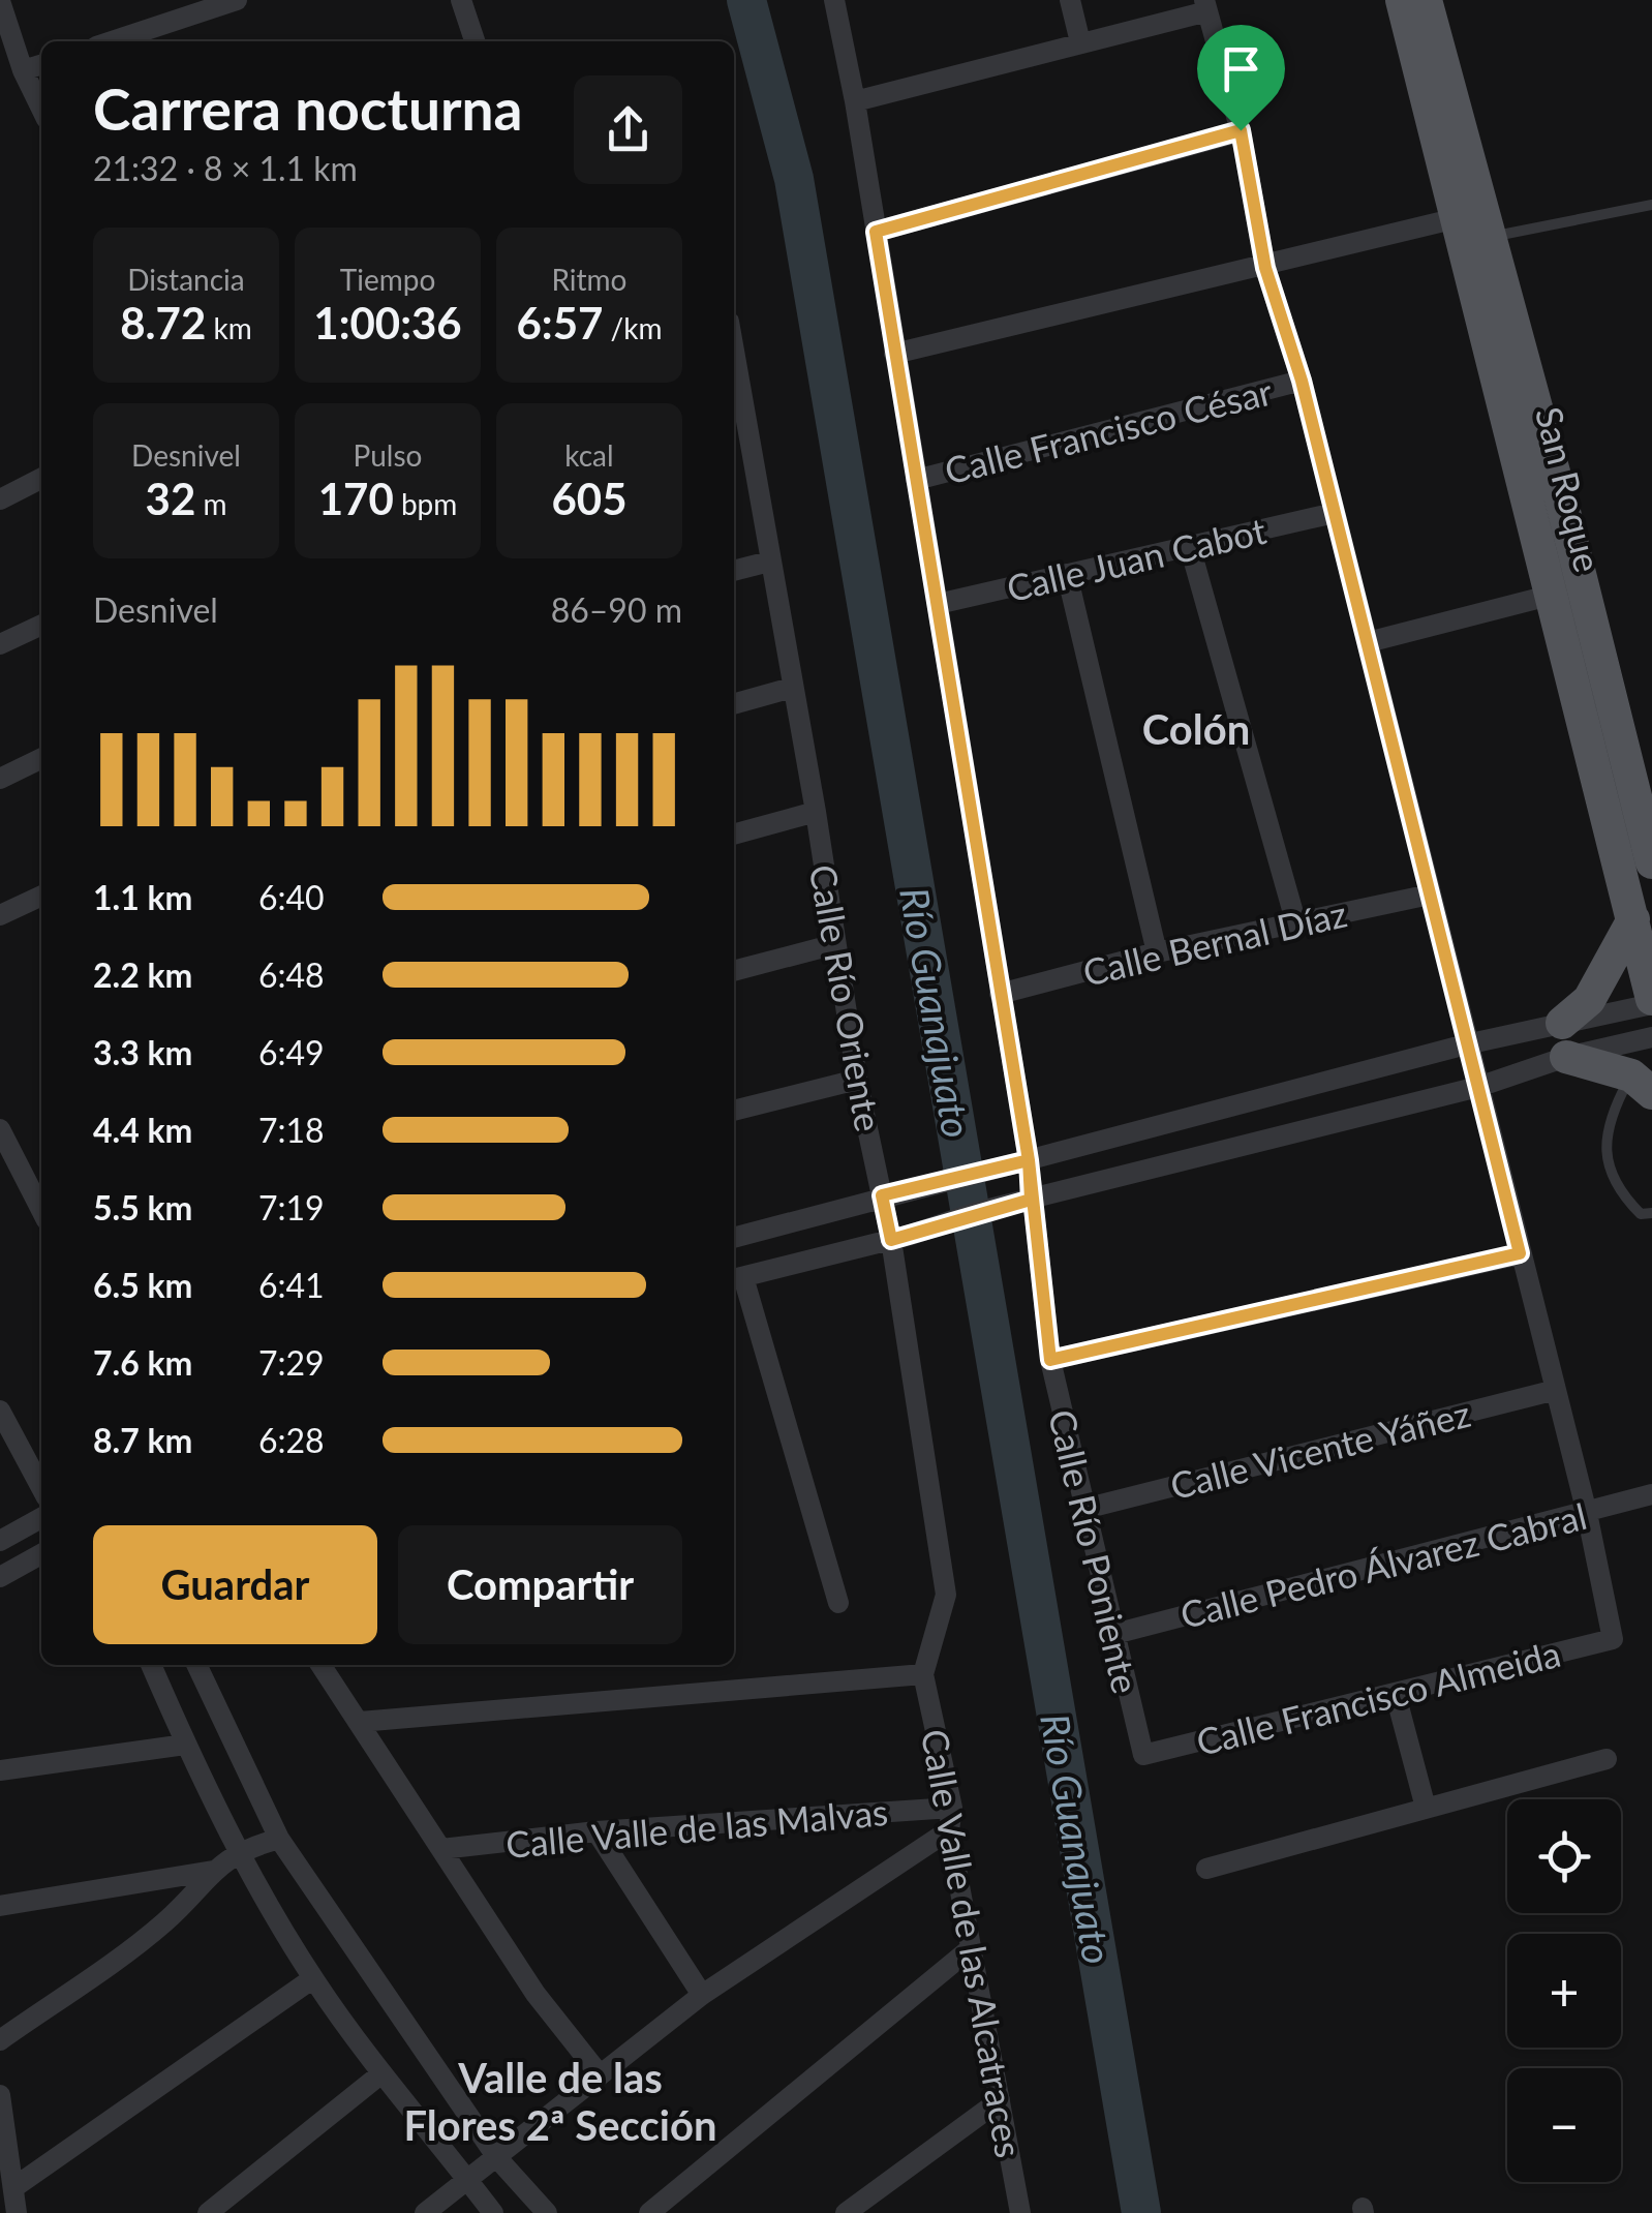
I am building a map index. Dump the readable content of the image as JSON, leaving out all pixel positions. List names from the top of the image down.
{
  "streets": {
    "main road": ["San Roque"],
    "street": [
      "Calle Francisco César",
      "Calle Juan Cabot",
      "Calle Bernal Díaz",
      "Calle Río Oriente",
      "Calle Vicente Yáñez",
      "Calle Río Poniente",
      "Calle Pedro Álvarez Cabral",
      "Calle Francisco Almeida",
      "Calle Valle de las Malvas",
      "Calle Valle de las Alcatraces"
    ]
  },
  "crossings": [
    ["Calle Francisco César", "Calle Río Poniente"],
    ["Calle Juan Cabot", "Calle Río Poniente"],
    ["Calle Bernal Díaz", "Calle Río Poniente"],
    ["Calle Río Oriente", "Calle Valle de las Alcatraces"],
    ["Calle Vicente Yáñez", "Calle Río Poniente"],
    ["Calle Río Poniente", "Calle Pedro Álvarez Cabral"],
    ["Calle Río Poniente", "Calle Francisco Almeida"],
    ["Calle Pedro Álvarez Cabral", "Calle Francisco Almeida"],
    ["Calle Valle de las Malvas", "Calle Valle de las Alcatraces"]
  ],
  "districts": ["Colón", "Valle de las Flores 2ª Sección"],
  "water": ["Río Guanajuato"],
  "page": {
    "heading": ["Carrera nocturna", "21:32 · 8 × 1.1 km"],
    "stats": [
      ["Distancia", "8.72 km"],
      ["Tiempo", "1:00:36"],
      ["Ritmo", "6:57 /km"],
      ["Desnivel", "32 m"],
      ["Pulso", "170 bpm"],
      ["kcal", "605"]
    ],
    "chart": ["Desnivel", "86–90 m"],
    "list": [
      {
        "name": "1.1 km",
        "note": "6:40"
      },
      {
        "name": "2.2 km",
        "note": "6:48"
      },
      {
        "name": "3.3 km",
        "note": "6:49"
      },
      {
        "name": "4.4 km",
        "note": "7:18"
      },
      {
        "name": "5.5 km",
        "note": "7:19"
      },
      {
        "name": "6.5 km",
        "note": "6:41"
      },
      {
        "name": "7.6 km",
        "note": "7:29"
      },
      {
        "name": "8.7 km",
        "note": "6:28"
      }
    ],
    "buttons": ["Guardar", "Compartir"],
    "map_buttons": ["+", "−"]
  }
}
